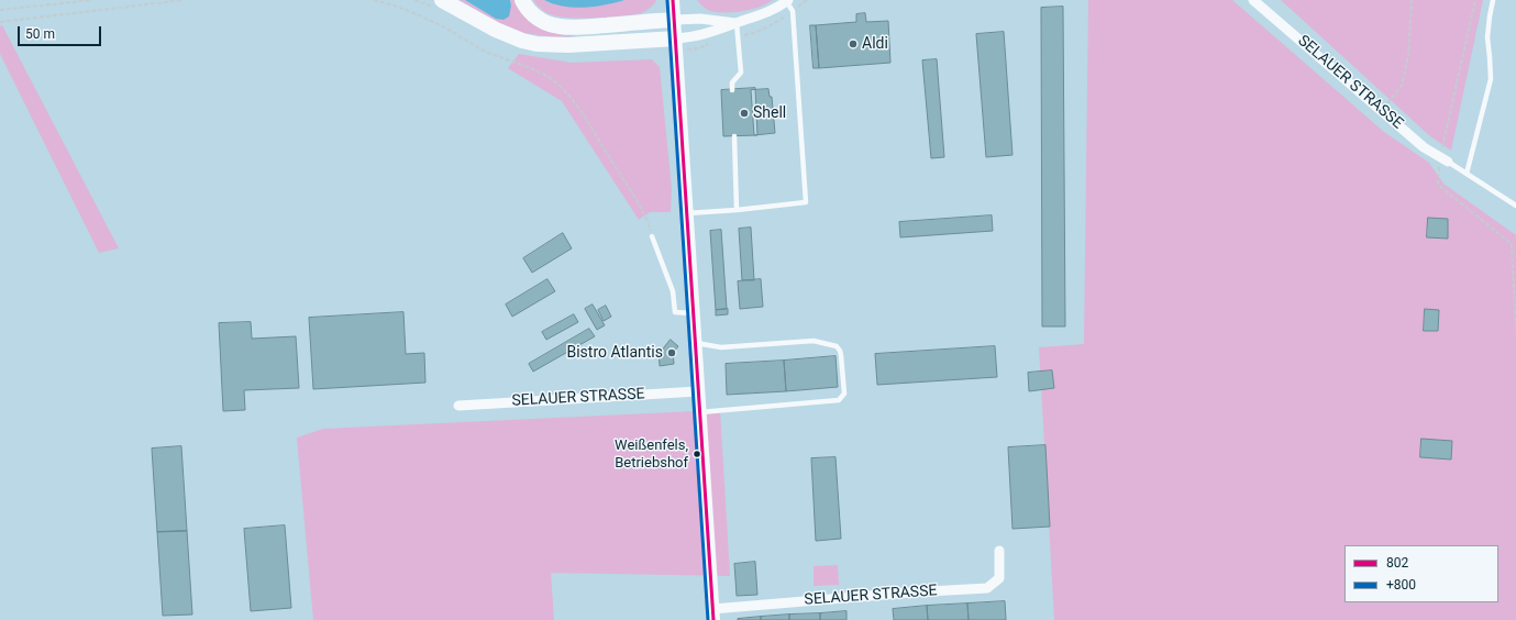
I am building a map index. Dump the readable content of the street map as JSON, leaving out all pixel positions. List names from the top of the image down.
{
  "streets": {
    "main road": ["SELAUER STRASSE"]
  },
  "places": [
    "Aldi",
    "Shell",
    "Bistro Atlantis",
    "Weißenfels, Betriebshof"
  ],
  "lines": ["transit line 802", "transit line +800"],
  "legend": ["802", "+800"],
  "scale_bar": "50 m"
}
